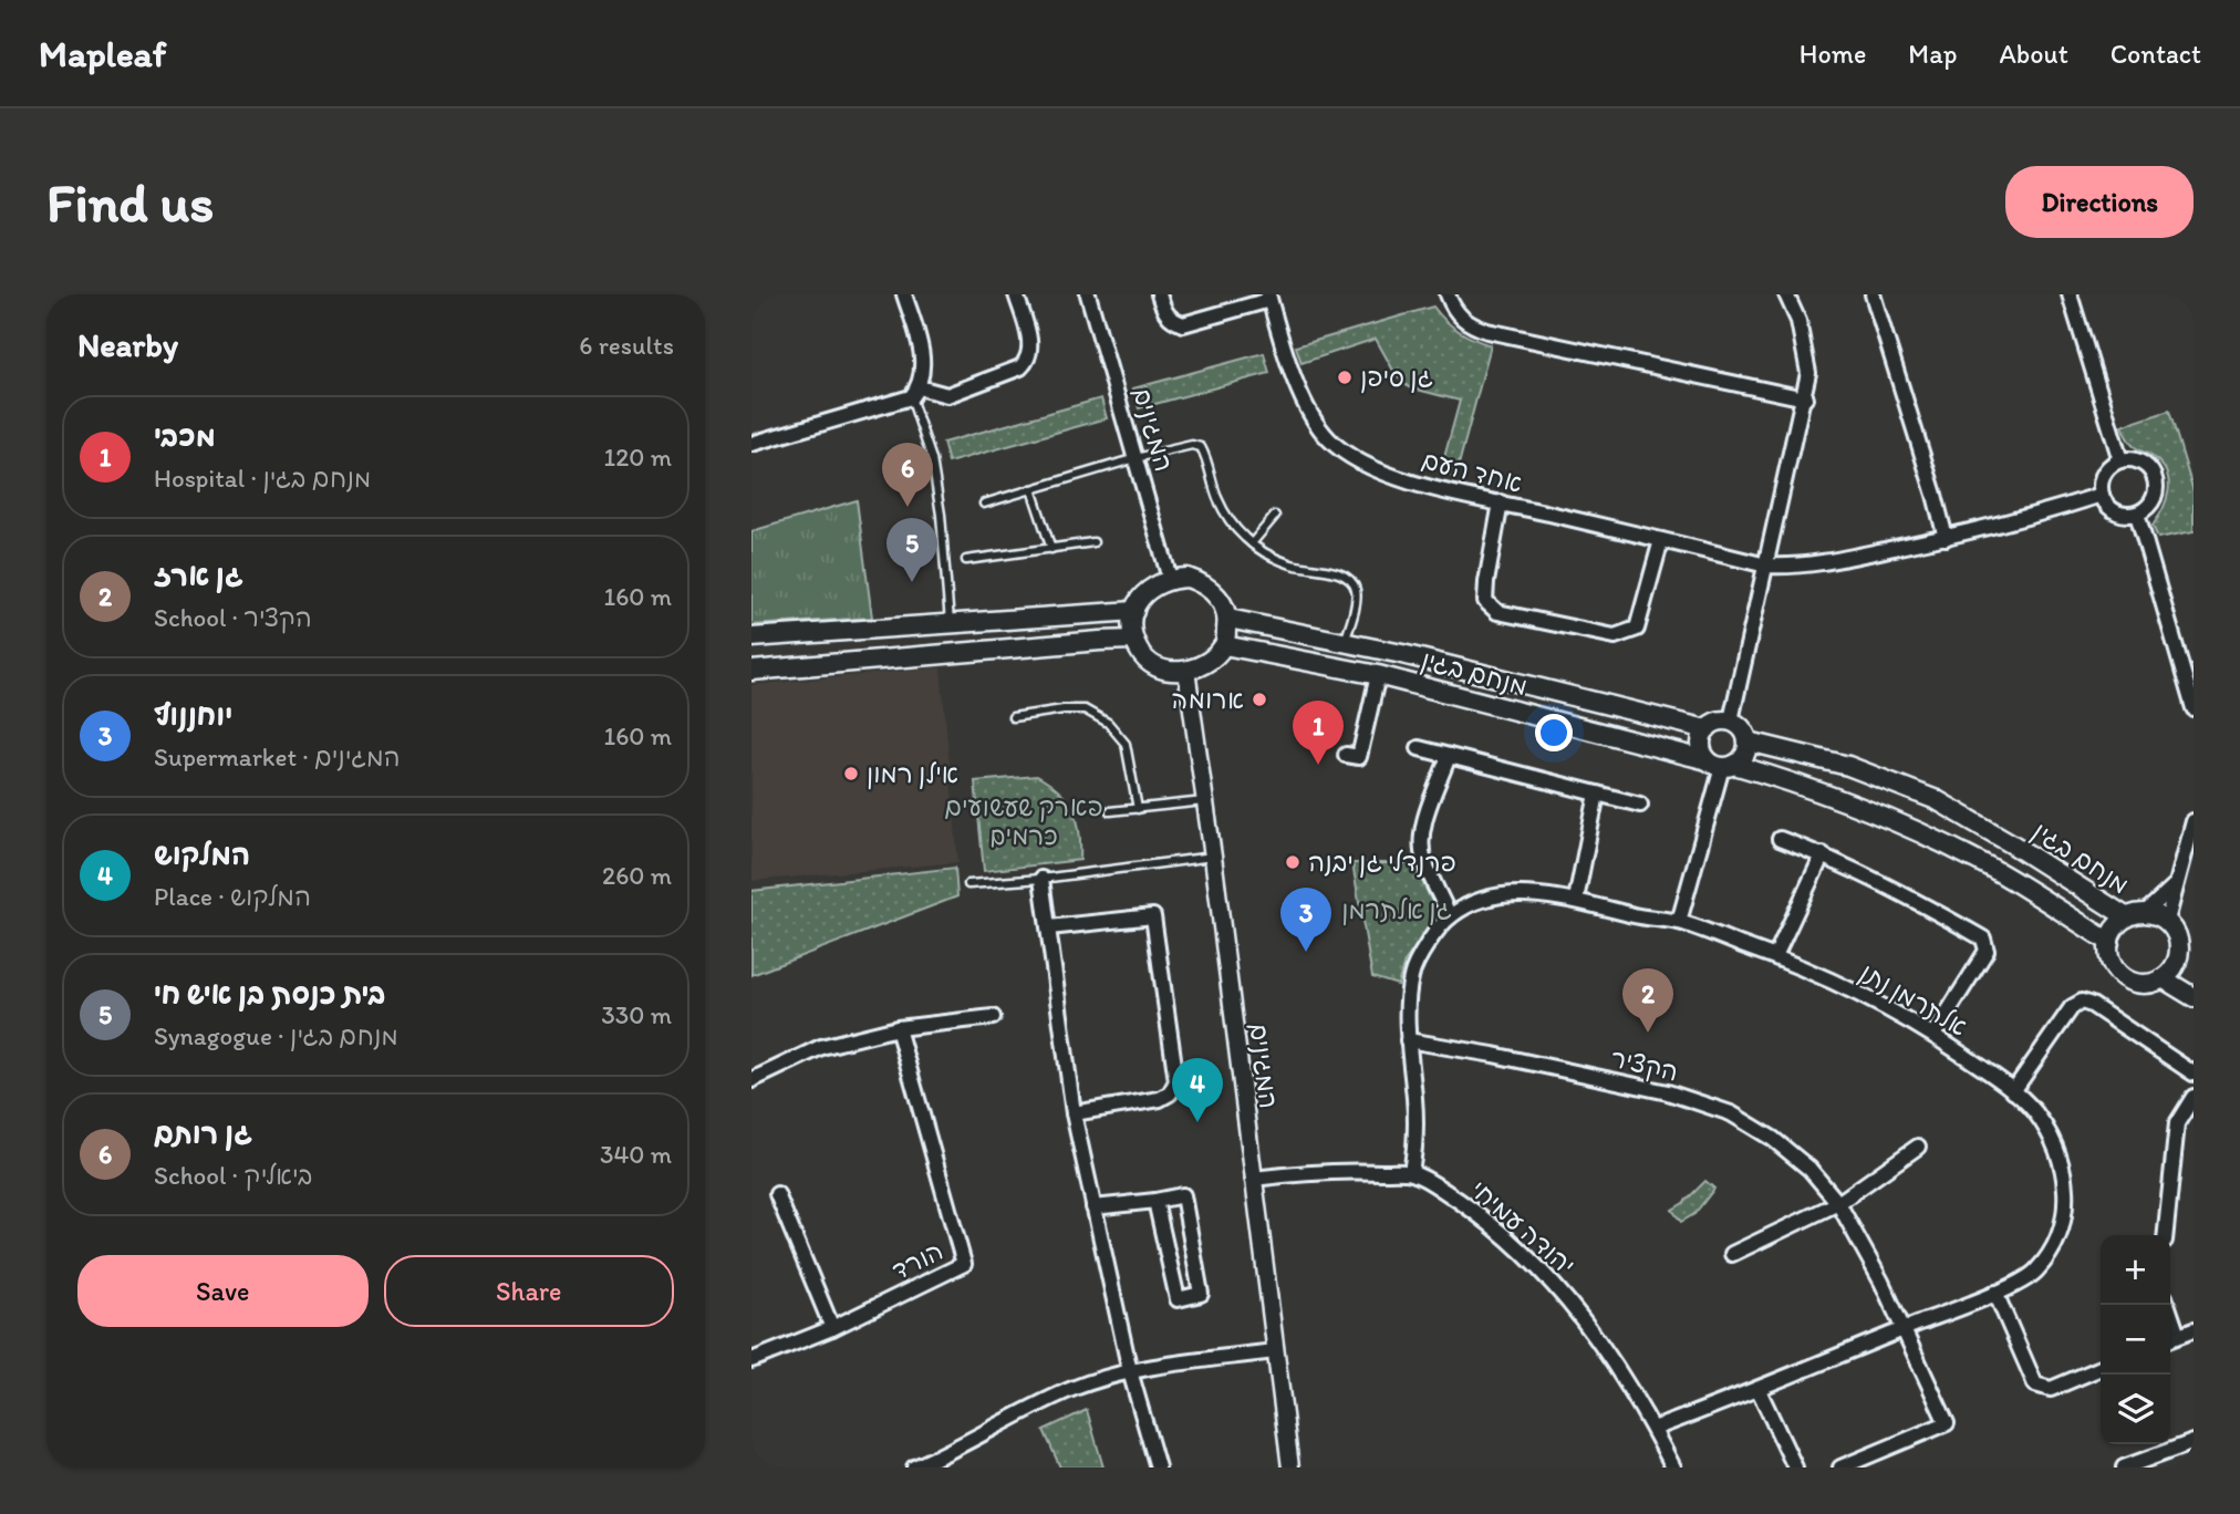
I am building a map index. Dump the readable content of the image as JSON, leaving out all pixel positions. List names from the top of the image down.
{
  "streets": {
    "main road": ["מנחם בגין"],
    "street": [
      "המגינים",
      "אחד העם",
      "אלתרמן נתן",
      "הקציר",
      "יהודה עמיחי",
      "הורד"
    ]
  },
  "crossings": [
    ["המגינים", "מנחם בגין"],
    ["המגינים", "יהודה עמיחי"],
    ["אלתרמן נתן", "הקציר"],
    ["אלתרמן נתן", "יהודה עמיחי"]
  ],
  "parks": ["פארק שעשועים כרמים", "גן אלתרמן"],
  "places": [
    "גן סיפן",
    "ארומה",
    "אילן רמון",
    "פרנדלי גן יבנה"
  ],
  "page": {
    "header": "Mapleaf",
    "nav": [
      "Home",
      "Map",
      "About",
      "Contact"
    ],
    "buttons": [
      "Directions",
      ["Save", "Share"]
    ],
    "title": "Find us",
    "heading": ["Nearby", "6 results"],
    "list": [
      {
        "mark": "1",
        "name": "מכבי",
        "note": "Hospital · מנחם בגין",
        "value": "120 m"
      },
      {
        "mark": "2",
        "name": "גן ארז",
        "note": "School · הקציר",
        "value": "160 m"
      },
      {
        "mark": "3",
        "name": "יוחננוף",
        "note": "Supermarket · המגינים",
        "value": "160 m"
      },
      {
        "mark": "4",
        "name": "המלקוש",
        "note": "Place · המלקוש",
        "value": "260 m"
      },
      {
        "mark": "5",
        "name": "בית כנסת בן איש חי",
        "note": "Synagogue · מנחם בגין",
        "value": "330 m"
      },
      {
        "mark": "6",
        "name": "גן רותם",
        "note": "School · ביאליק",
        "value": "340 m"
      }
    ],
    "pins": [
      "6",
      "5",
      "1",
      "3",
      "2",
      "4"
    ],
    "map_buttons": ["+", "−"]
  }
}
